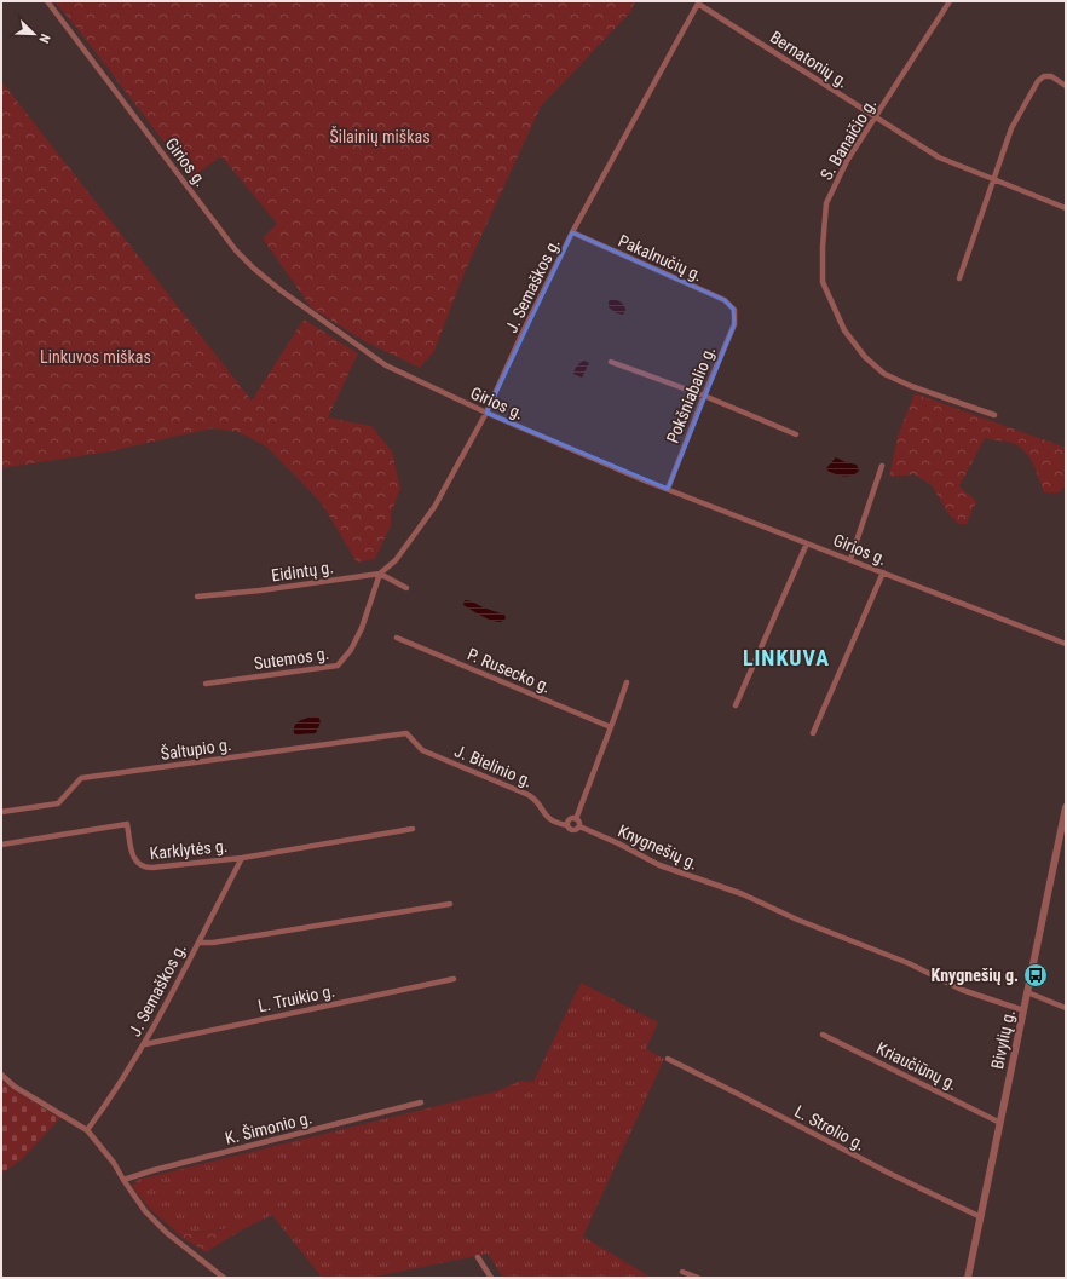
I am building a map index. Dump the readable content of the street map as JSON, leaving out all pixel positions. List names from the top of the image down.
{
  "streets": {
    "street": [
      "Bernatonių g.",
      "S. Banaičio g.",
      "Girios g.",
      "Pakalnučių g.",
      "J. Semaškos g.",
      "Pokšniabalio g.",
      "Eidintų g.",
      "Sutemos g.",
      "P. Rusecko g.",
      "Šaltupio g.",
      "J. Bielinio g.",
      "Knygnešių g.",
      "Karklytės g.",
      "L. Truikio g.",
      "Bivylių g.",
      "Kriaučiūnų g.",
      "K. Šimonio g.",
      "L. Strolio g."
    ]
  },
  "crossings": [
    ["Bernatonių g.", "S. Banaičio g."],
    ["Bernatonių g.", "J. Semaškos g."],
    ["Girios g.", "J. Semaškos g."],
    ["Girios g.", "Pokšniabalio g."],
    ["Pakalnučių g.", "J. Semaškos g."],
    ["Pakalnučių g.", "Pokšniabalio g."],
    ["J. Semaškos g.", "Eidintų g."],
    ["J. Semaškos g.", "Sutemos g."],
    ["J. Semaškos g.", "Karklytės g."],
    ["J. Semaškos g.", "L. Truikio g."],
    ["Eidintų g.", "Sutemos g."],
    ["Šaltupio g.", "J. Bielinio g."],
    ["J. Bielinio g.", "Knygnešių g."],
    ["Knygnešių g.", "Bivylių g."],
    ["Bivylių g.", "Kriaučiūnų g."],
    ["Bivylių g.", "L. Strolio g."]
  ],
  "districts": ["LINKUVA"],
  "parks": ["Šilainių miškas", "Linkuvos miškas"],
  "places": {
    "bus stop": ["Knygnešių g."]
  },
  "north": "bottom right"
}
